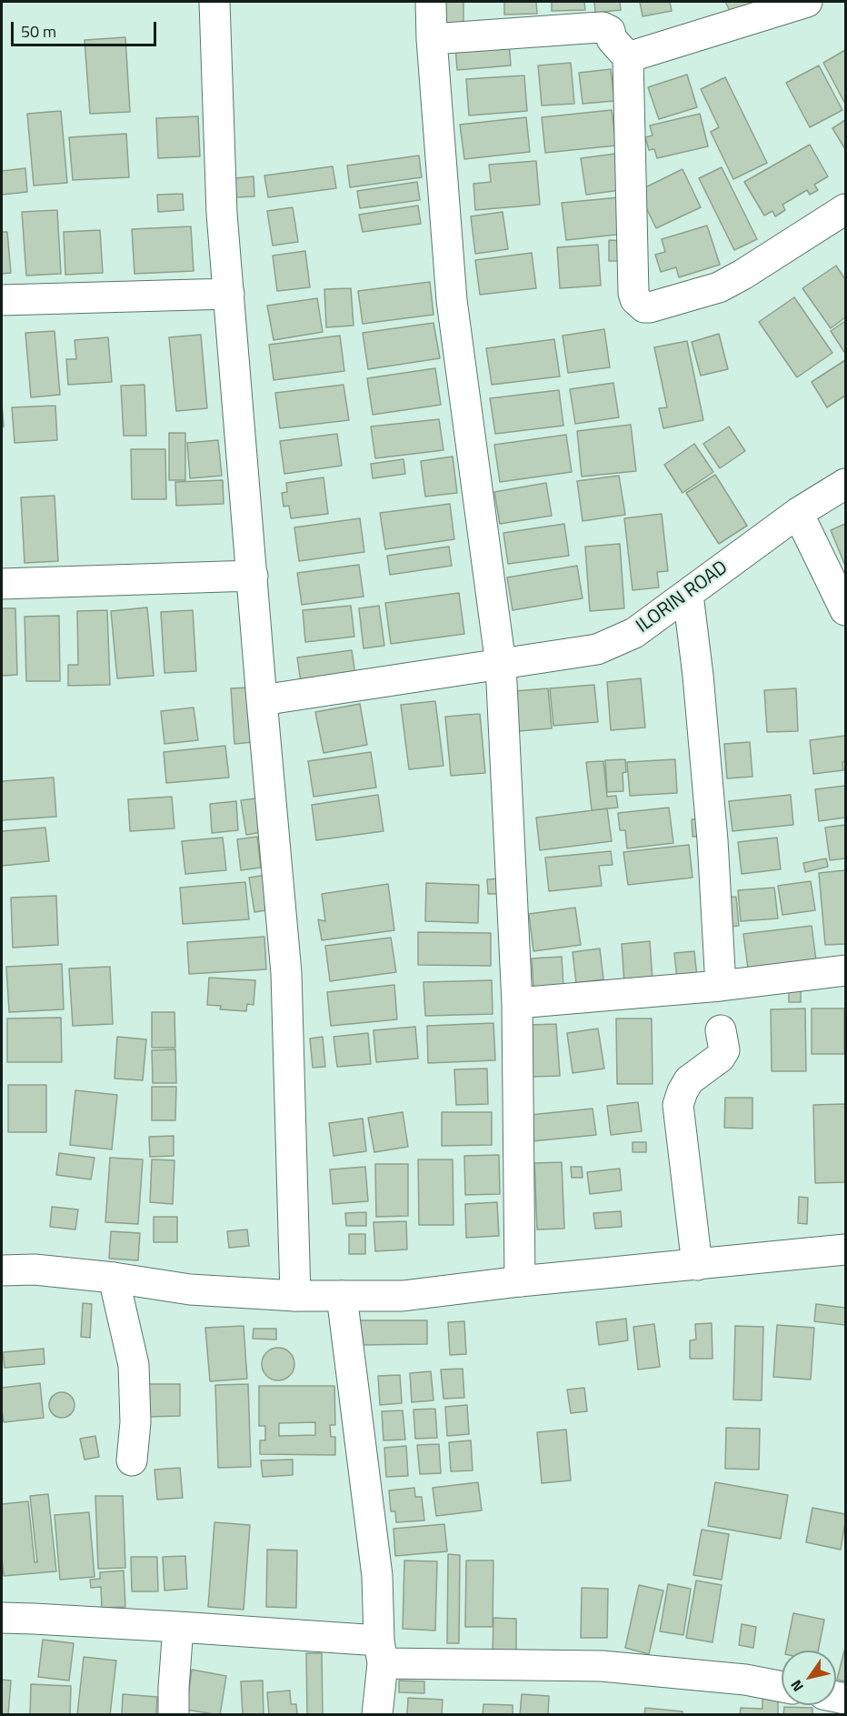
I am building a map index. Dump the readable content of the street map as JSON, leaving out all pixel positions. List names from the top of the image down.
{
  "streets": {
    "street": ["ILORIN ROAD"]
  },
  "scale_bar": "50 m",
  "north": "bottom left"
}
